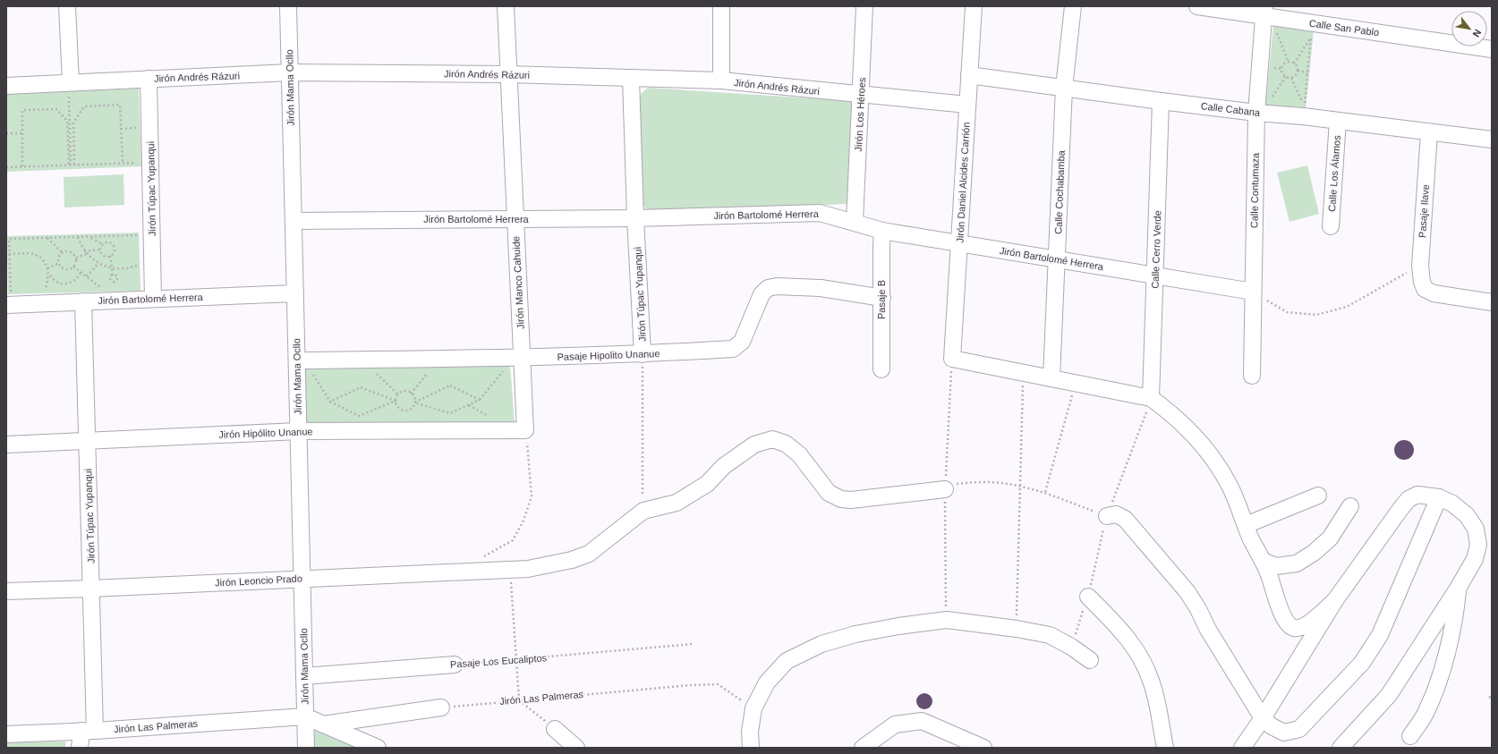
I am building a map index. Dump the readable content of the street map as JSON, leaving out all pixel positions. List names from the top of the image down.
{
  "streets": {
    "street": [
      "Calle San Pablo",
      "Jirón Andrés Rázuri",
      "Jirón Mama Ocllo",
      "Calle Cabana",
      "Jirón Los Héroes",
      "Calle Los Álamos",
      "Jirón Daniel Alcides Carrión",
      "Jirón Túpac Yupanqui",
      "Calle Contumaza",
      "Calle Cochabamba",
      "Pasaje Ilave",
      "Jirón Bartolomé Herrera",
      "Calle Cerro Verde",
      "Jirón Manco Cahuide",
      "Pasaje B",
      "Pasaje Hipolito Unanue",
      "Jirón Hipólito Unanue",
      "Jirón Leoncio Prado",
      "Pasaje Los Eucaliptos",
      "Jirón Las Palmeras"
    ]
  },
  "crossings": [
    ["Calle San Pablo", "Calle Contumaza"],
    ["Jirón Andrés Rázuri", "Jirón Mama Ocllo"],
    ["Jirón Andrés Rázuri", "Jirón Los Héroes"],
    ["Jirón Andrés Rázuri", "Jirón Daniel Alcides Carrión"],
    ["Jirón Andrés Rázuri", "Jirón Túpac Yupanqui"],
    ["Jirón Andrés Rázuri", "Jirón Manco Cahuide"],
    ["Jirón Mama Ocllo", "Jirón Bartolomé Herrera"],
    ["Jirón Mama Ocllo", "Pasaje Hipolito Unanue"],
    ["Jirón Mama Ocllo", "Jirón Hipólito Unanue"],
    ["Jirón Mama Ocllo", "Jirón Leoncio Prado"],
    ["Jirón Mama Ocllo", "Pasaje Los Eucaliptos"],
    ["Jirón Mama Ocllo", "Jirón Las Palmeras"],
    ["Calle Cabana", "Calle Los Álamos"],
    ["Calle Cabana", "Jirón Daniel Alcides Carrión"],
    ["Calle Cabana", "Calle Contumaza"],
    ["Calle Cabana", "Calle Cochabamba"],
    ["Calle Cabana", "Pasaje Ilave"],
    ["Calle Cabana", "Calle Cerro Verde"],
    ["Jirón Los Héroes", "Jirón Bartolomé Herrera"],
    ["Jirón Daniel Alcides Carrión", "Jirón Bartolomé Herrera"],
    ["Jirón Túpac Yupanqui", "Jirón Bartolomé Herrera"],
    ["Jirón Túpac Yupanqui", "Pasaje Hipolito Unanue"],
    ["Jirón Túpac Yupanqui", "Jirón Hipólito Unanue"],
    ["Jirón Túpac Yupanqui", "Jirón Leoncio Prado"],
    ["Jirón Túpac Yupanqui", "Jirón Las Palmeras"],
    ["Calle Contumaza", "Jirón Bartolomé Herrera"],
    ["Calle Cochabamba", "Jirón Bartolomé Herrera"],
    ["Jirón Bartolomé Herrera", "Calle Cerro Verde"],
    ["Jirón Bartolomé Herrera", "Jirón Manco Cahuide"],
    ["Jirón Bartolomé Herrera", "Pasaje B"],
    ["Jirón Manco Cahuide", "Pasaje Hipolito Unanue"],
    ["Jirón Manco Cahuide", "Jirón Hipólito Unanue"],
    ["Pasaje B", "Pasaje Hipolito Unanue"]
  ],
  "north": "bottom right"
}
